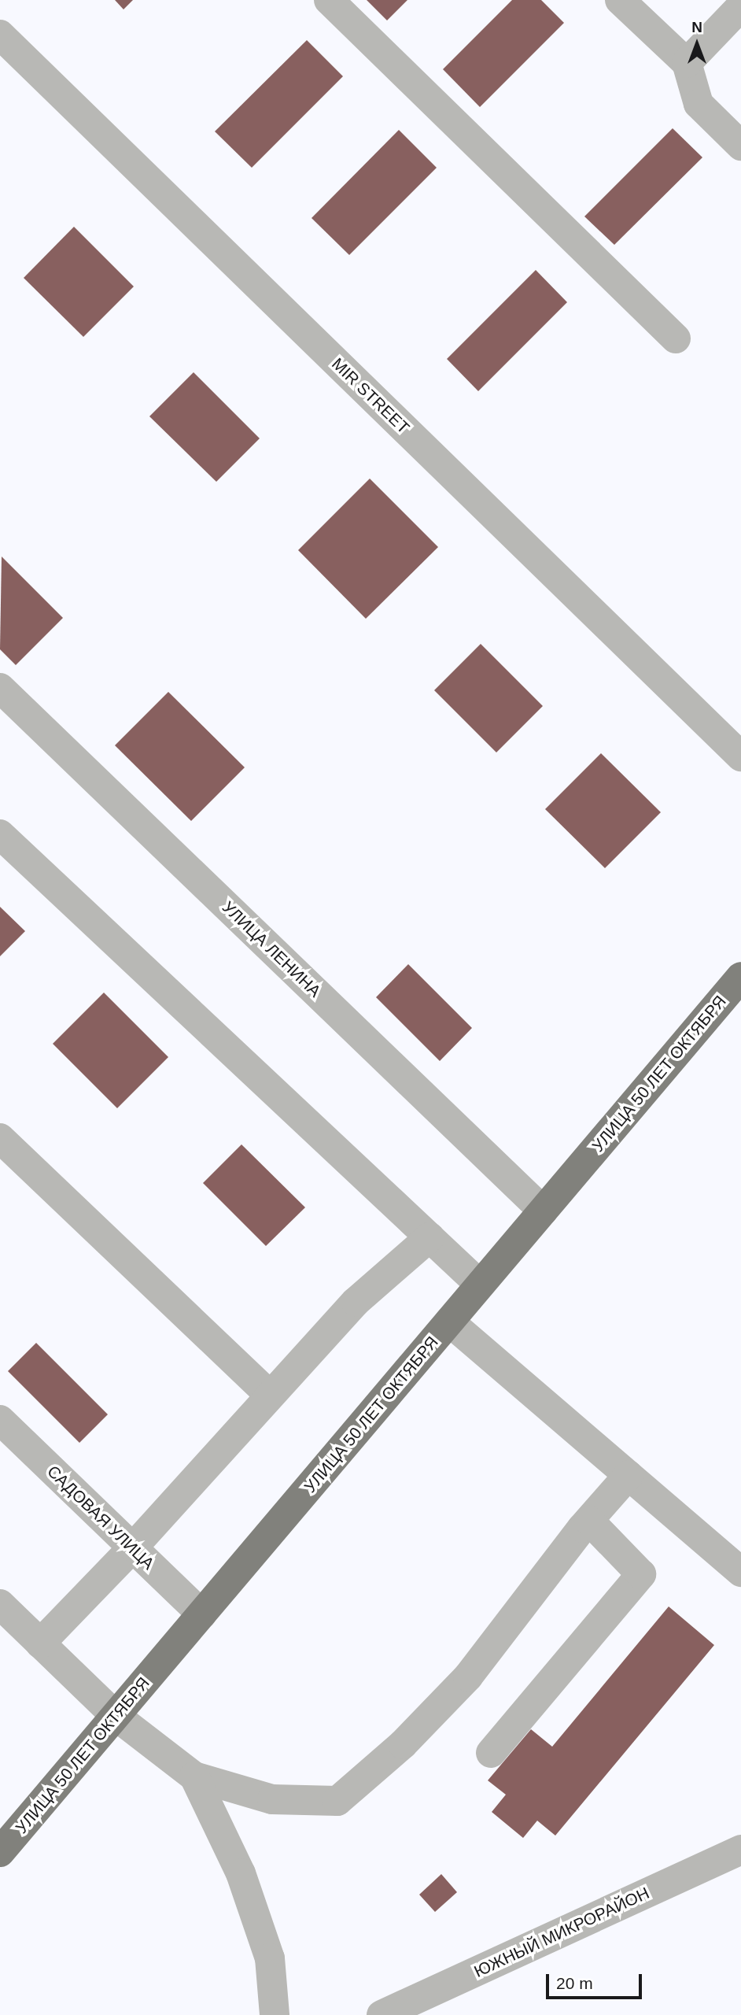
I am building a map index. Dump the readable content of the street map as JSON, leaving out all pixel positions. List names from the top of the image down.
{
  "streets": {
    "main road": ["УЛИЦА 50 ЛЕТ ОКТЯБРЯ"],
    "street": [
      "MIR STREET",
      "УЛИЦА ЛЕНИНА",
      "САДОВАЯ УЛИЦА",
      "ЮЖНЫЙ МИКРОРАЙОН"
    ]
  },
  "crossings": [
    ["УЛИЦА ЛЕНИНА", "УЛИЦА 50 ЛЕТ ОКТЯБРЯ"],
    ["УЛИЦА 50 ЛЕТ ОКТЯБРЯ", "САДОВАЯ УЛИЦА"]
  ],
  "scale_bar": "20 m",
  "north": "top"
}
